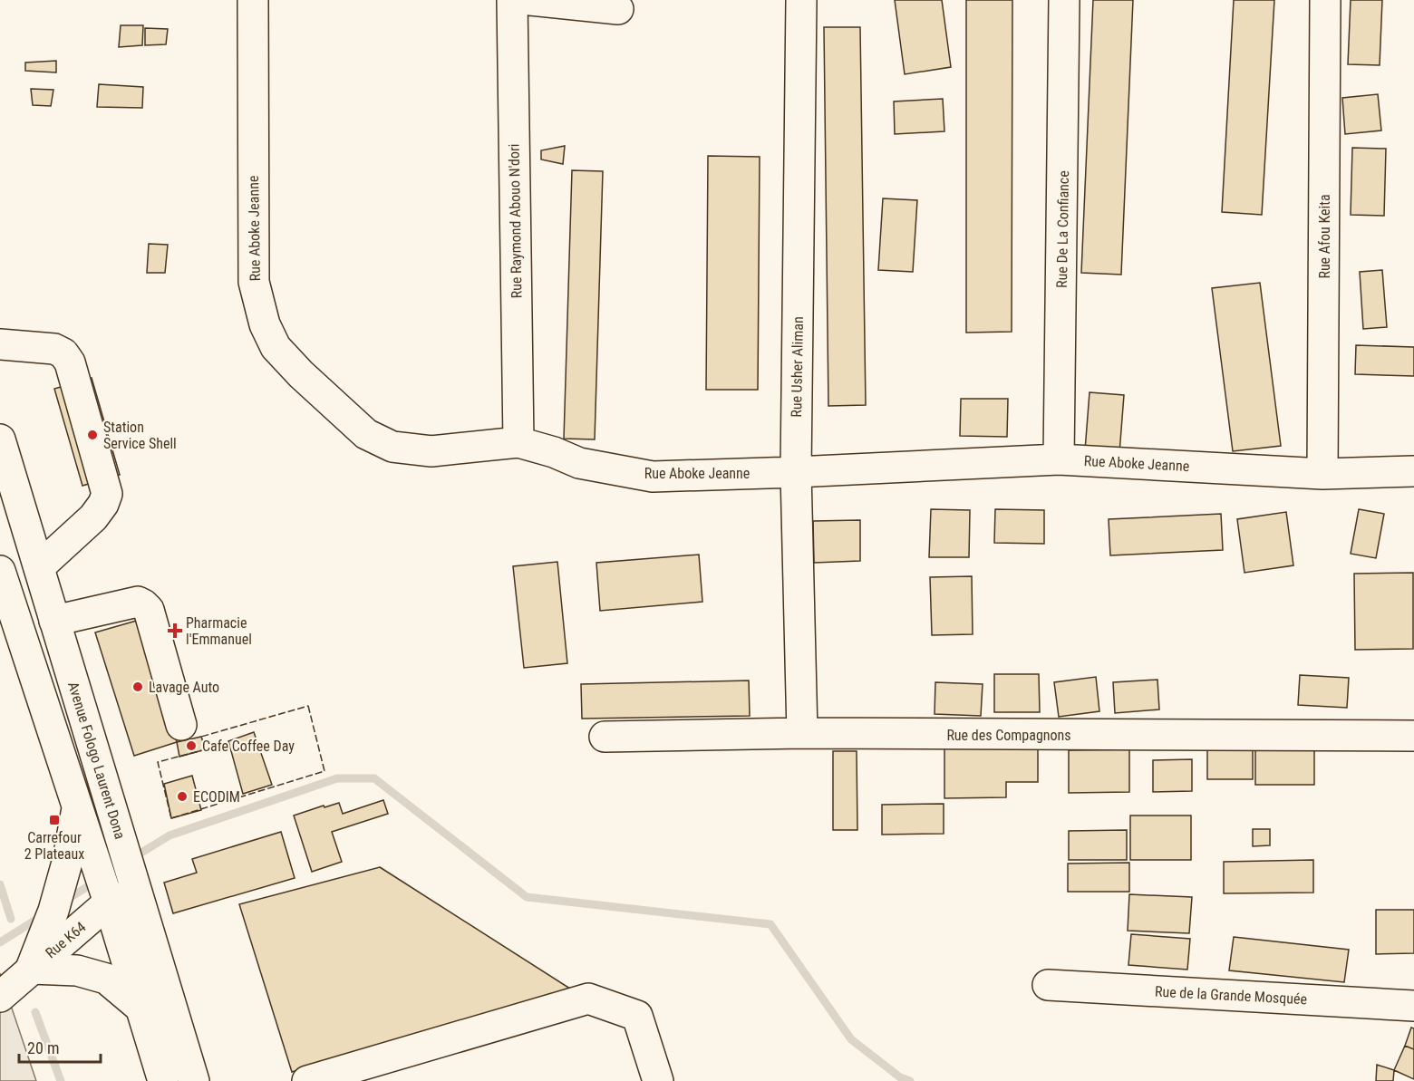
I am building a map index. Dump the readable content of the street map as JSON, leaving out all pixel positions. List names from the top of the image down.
{
  "streets": {
    "street": [
      "Rue Raymond Abouo N'dori",
      "Rue Aboke Jeanne",
      "Rue De La Confiance",
      "Rue Afou Keita",
      "Rue Usher Aliman",
      "Rue des Compagnons",
      "Avenue Fologo Laurent Dona",
      "Rue K64",
      "Rue de la Grande Mosquée"
    ]
  },
  "crossings": [
    ["Rue Raymond Abouo N'dori", "Rue Aboke Jeanne"],
    ["Rue Aboke Jeanne", "Rue De La Confiance"],
    ["Rue Aboke Jeanne", "Rue Afou Keita"],
    ["Rue Aboke Jeanne", "Rue Usher Aliman"],
    ["Rue Usher Aliman", "Rue des Compagnons"],
    ["Avenue Fologo Laurent Dona", "Rue K64"]
  ],
  "places": {
    "other": [
      "Station Service Shell",
      "Lavage Auto",
      "Cafe Coffee Day",
      "ECODIM"
    ],
    "health": ["Pharmacie l'Emmanuel"],
    "transit": ["Carrefour 2 Plateaux"]
  },
  "scale_bar": "20 m"
}
